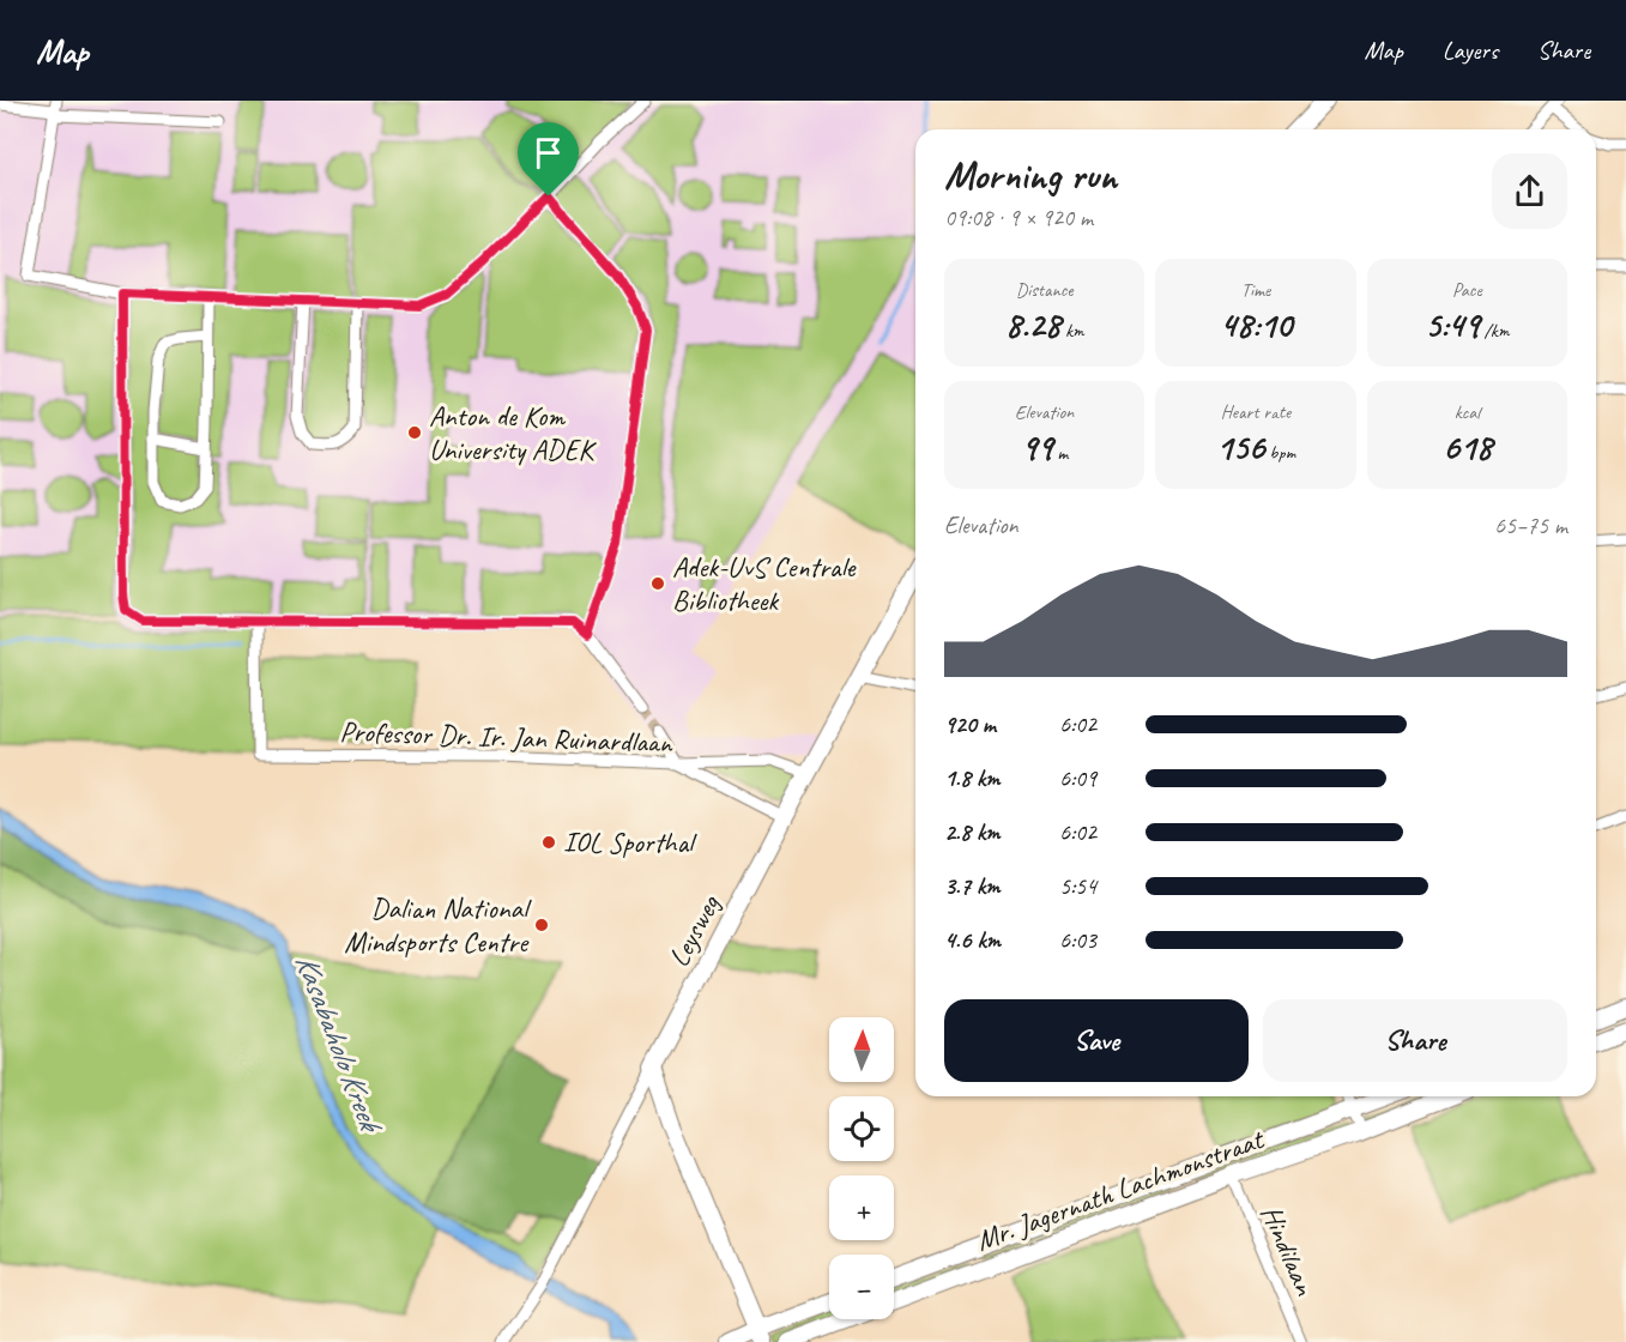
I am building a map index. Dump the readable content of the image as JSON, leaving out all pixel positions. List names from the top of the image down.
{
  "streets": {
    "main road": ["Leysweg", "Mr. Jagernath Lachmonstraat"],
    "street": ["Professor Dr. Ir. Jan Ruinardlaan", "Hindilaan"]
  },
  "crossings": [
    ["Professor Dr. Ir. Jan Ruinardlaan", "Leysweg"],
    ["Mr. Jagernath Lachmonstraat", "Hindilaan"]
  ],
  "water": ["Kasabaholo Kreek"],
  "places": [
    "Anton de Kom University ADEK",
    "Adek-UvS Centrale Bibliotheek",
    "IOL Sporthal",
    "Dalian National Mindsports Centre"
  ],
  "north": "top",
  "page": {
    "header": "Map",
    "nav": ["Map", "Layers", "Share"],
    "heading": ["Morning run", "09:08 · 9 × 920 m"],
    "stats": [
      ["Distance", "8.28 km"],
      ["Time", "48:10"],
      ["Pace", "5:49 /km"],
      ["Elevation", "99 m"],
      ["Heart rate", "156 bpm"],
      ["kcal", "618"]
    ],
    "chart": ["Elevation", "65–75 m"],
    "list": [
      {
        "name": "920 m",
        "note": "6:02"
      },
      {
        "name": "1.8 km",
        "note": "6:09"
      },
      {
        "name": "2.8 km",
        "note": "6:02"
      },
      {
        "name": "3.7 km",
        "note": "5:54"
      },
      {
        "name": "4.6 km",
        "note": "6:03"
      }
    ],
    "buttons": ["Save", "Share"],
    "map_buttons": ["+", "−"]
  }
}
